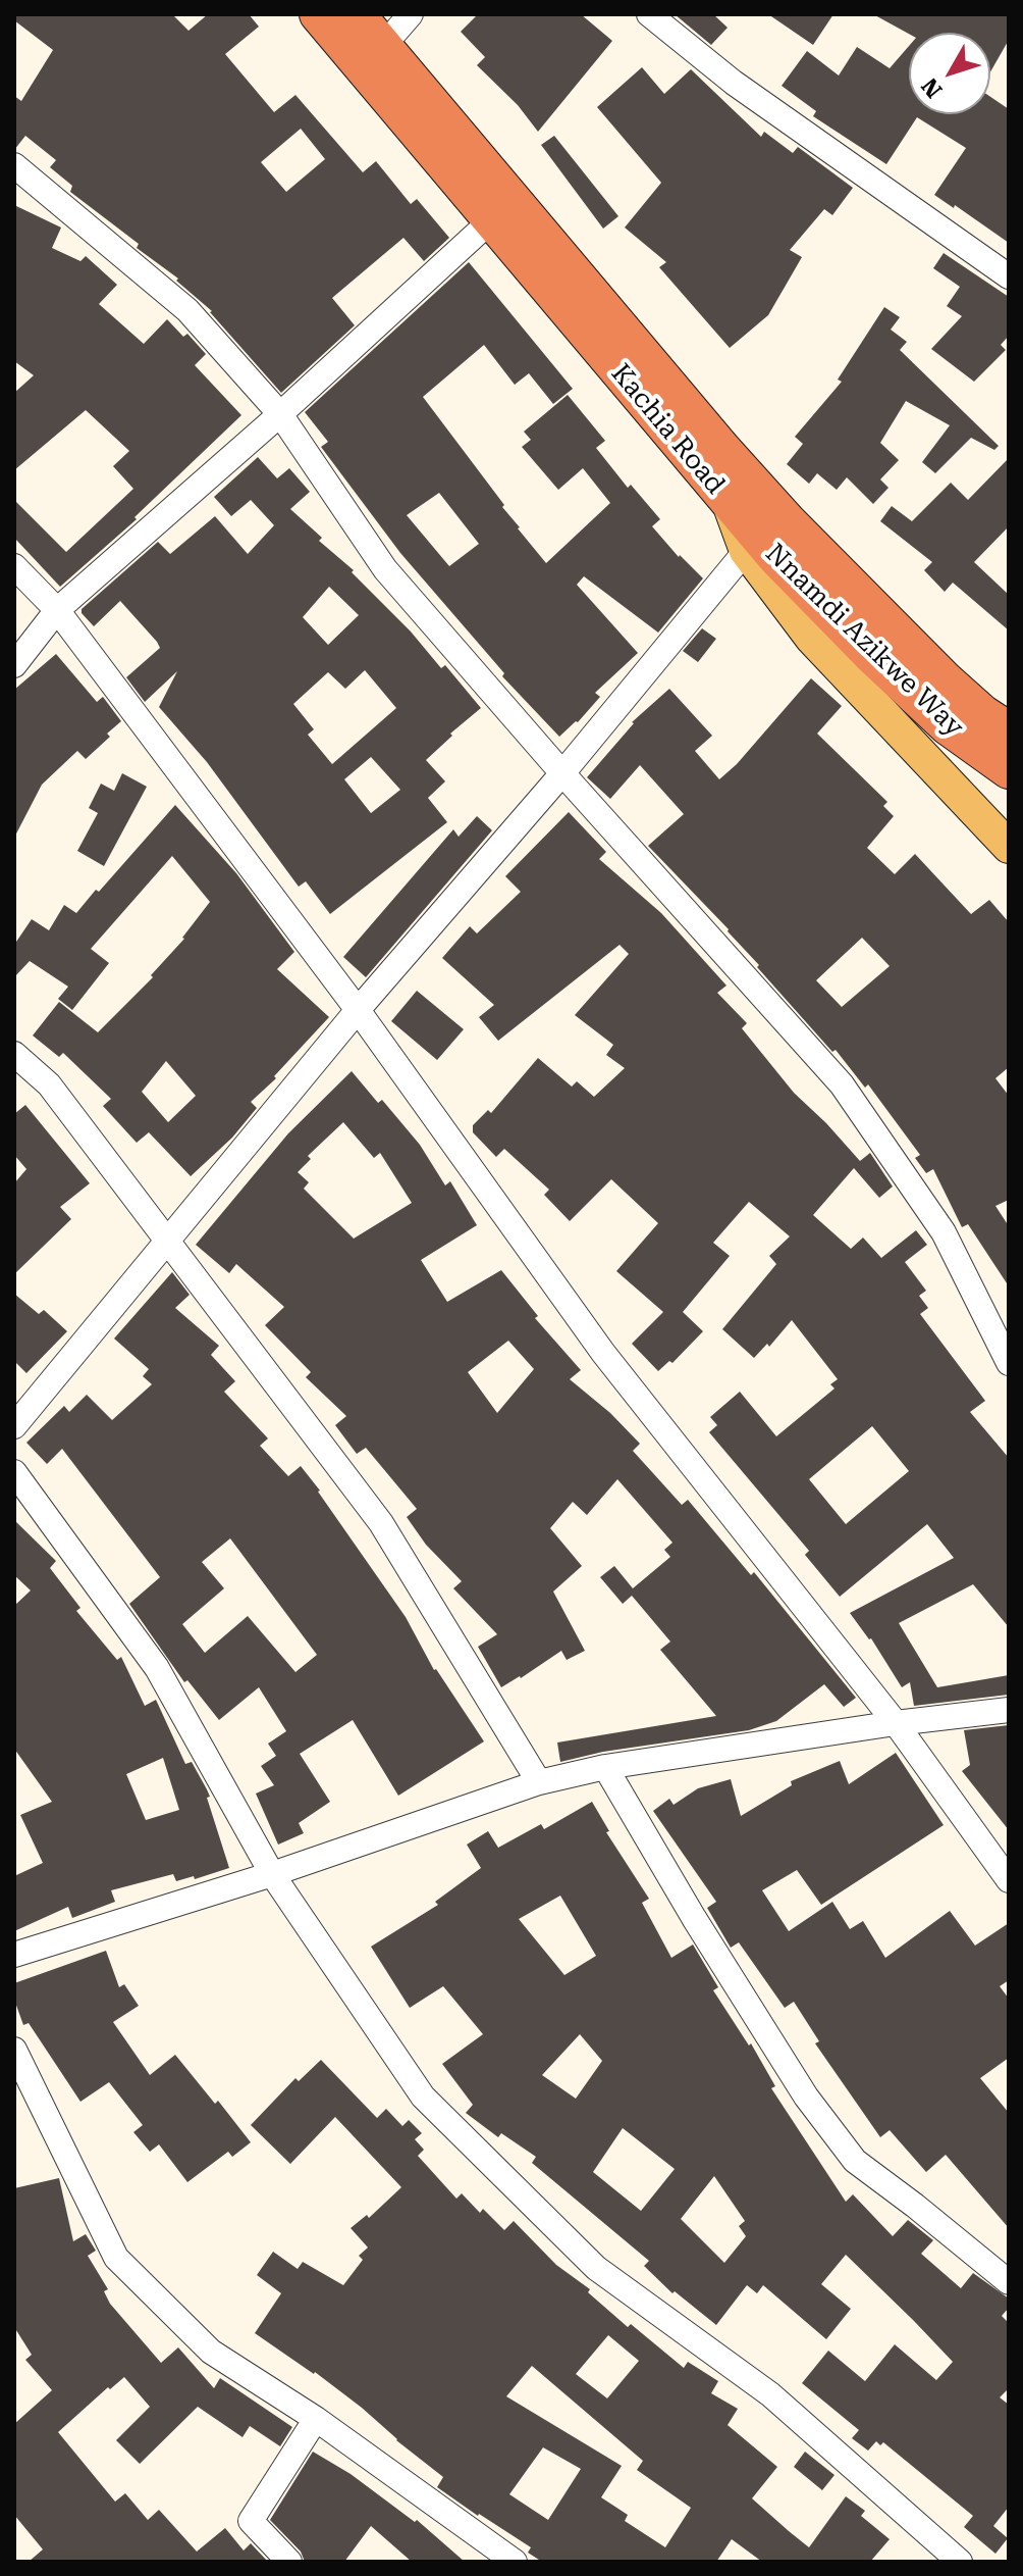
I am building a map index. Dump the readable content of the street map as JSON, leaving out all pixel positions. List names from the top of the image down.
{
  "streets": {
    "highway": ["Kachia Road", "Nnamdi Azikwe Way"]
  },
  "crossings": [
    ["Kachia Road", "Nnamdi Azikwe Way"]
  ],
  "north": "bottom left"
}
